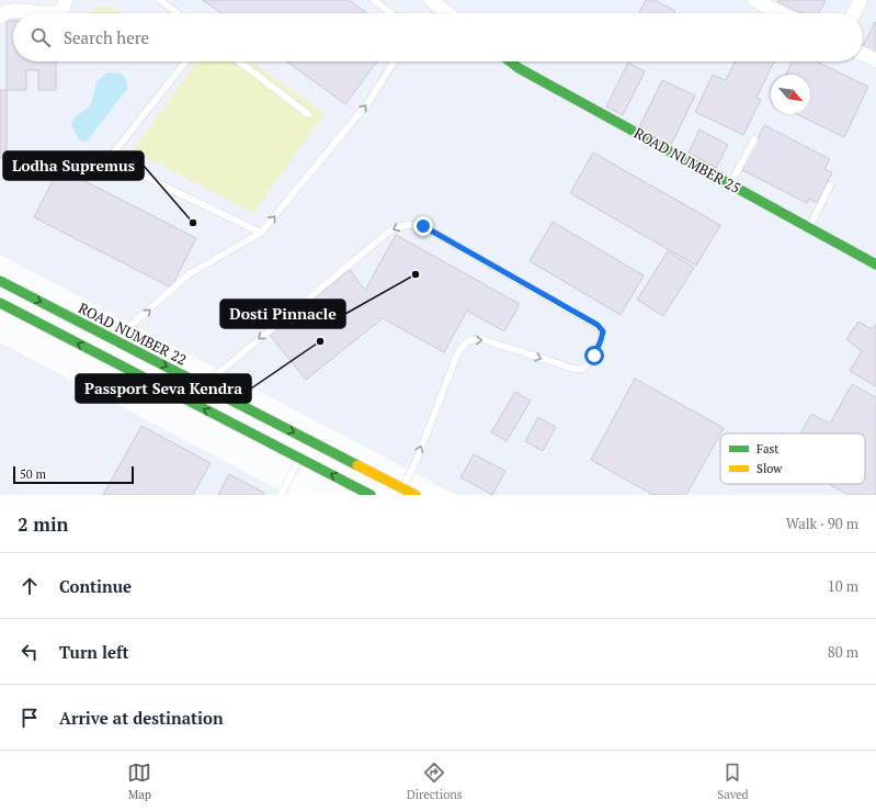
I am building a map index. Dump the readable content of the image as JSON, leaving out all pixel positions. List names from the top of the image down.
{
  "streets": {
    "main road": ["ROAD NUMBER 25", "ROAD NUMBER 22"]
  },
  "places": ["Lodha Supremus", "Dosti Pinnacle", "Passport Seva Kendra"],
  "legend": ["Fast", "Slow"],
  "scale_bar": "50 m",
  "north": "bottom right",
  "page": {
    "search": "Search here",
    "scale": "50 m",
    "heading": ["2 min", "Walk · 90 m"],
    "list": [
      ["Continue", "10 m"],
      ["Turn left", "80 m"],
      "Arrive at destination"
    ],
    "nav": ["Map", "Directions", "Saved"]
  }
}
